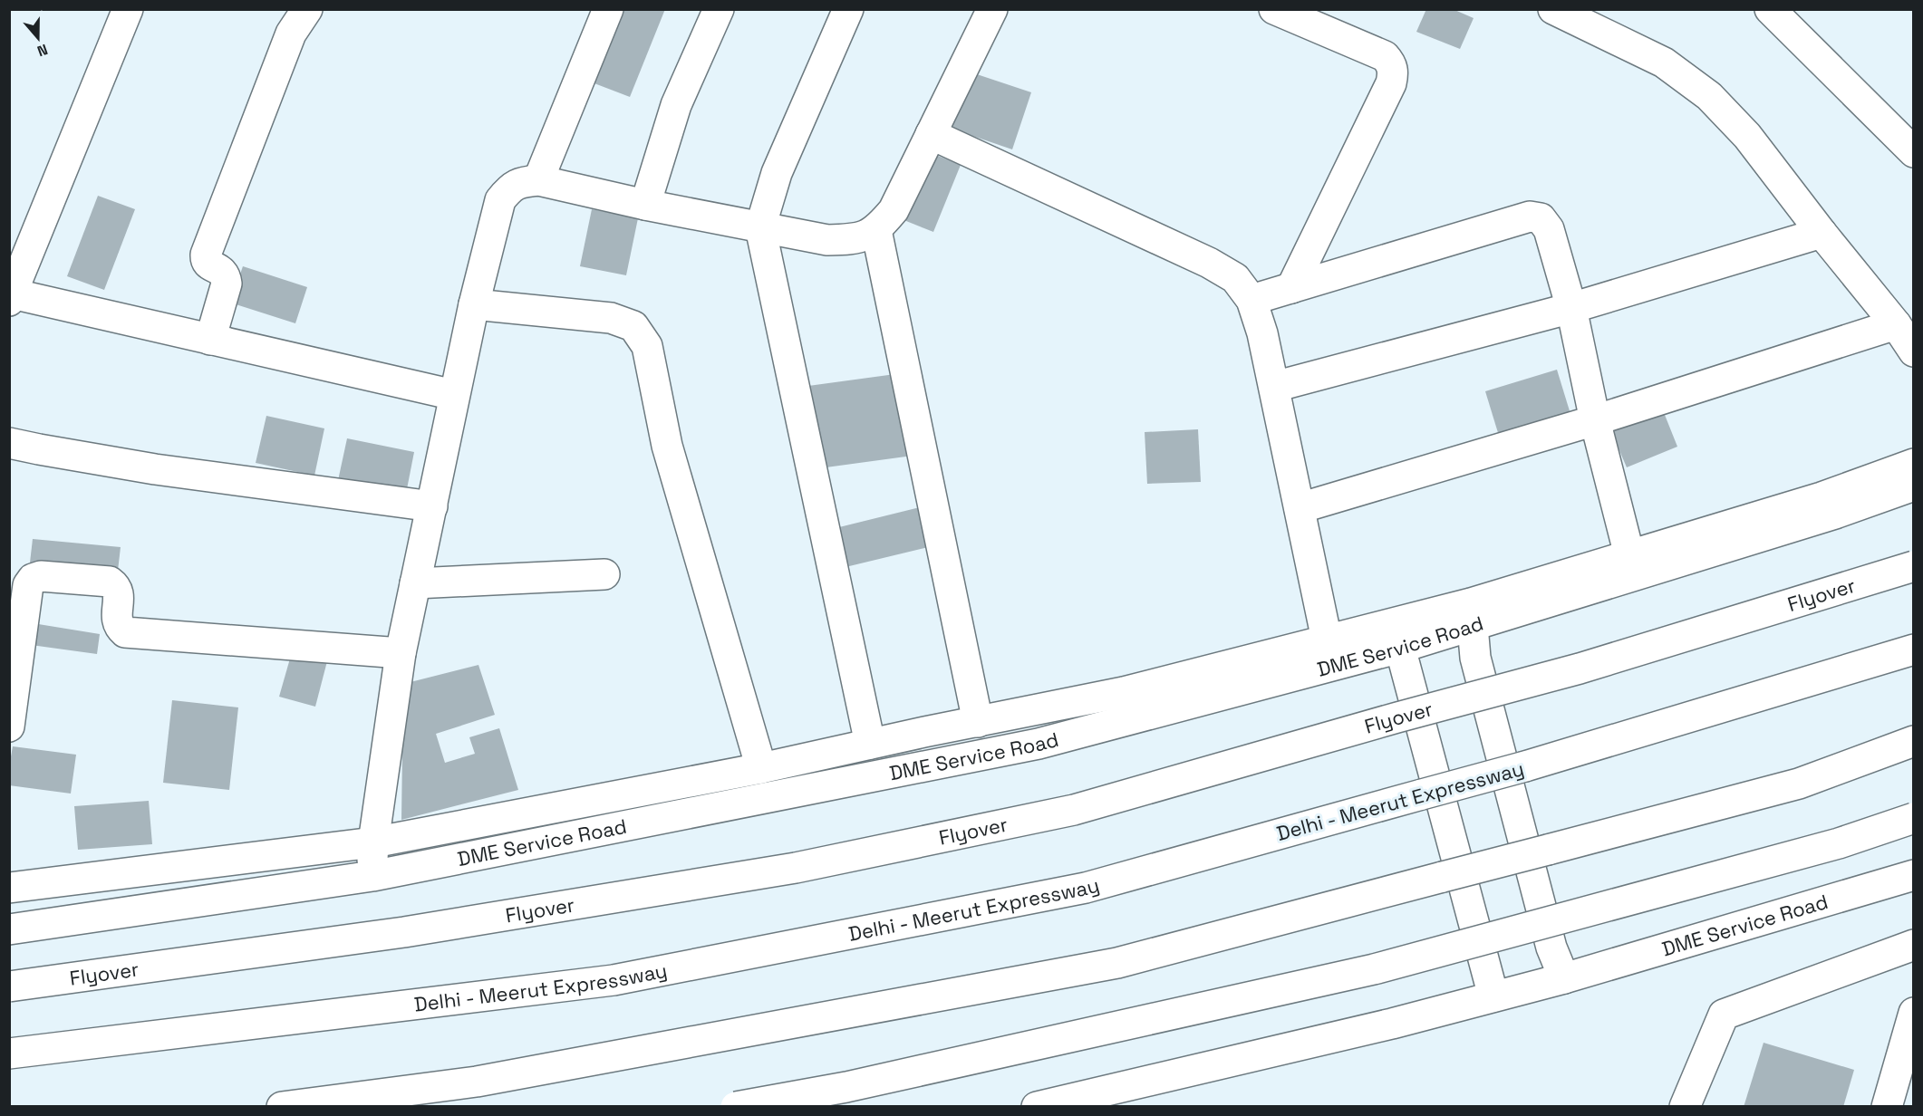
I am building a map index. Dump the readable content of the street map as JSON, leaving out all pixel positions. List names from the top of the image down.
{
  "streets": {
    "main road": ["Flyover", "DME Service Road", "Delhi - Meerut Expressway"]
  },
  "north": "bottom"
}
